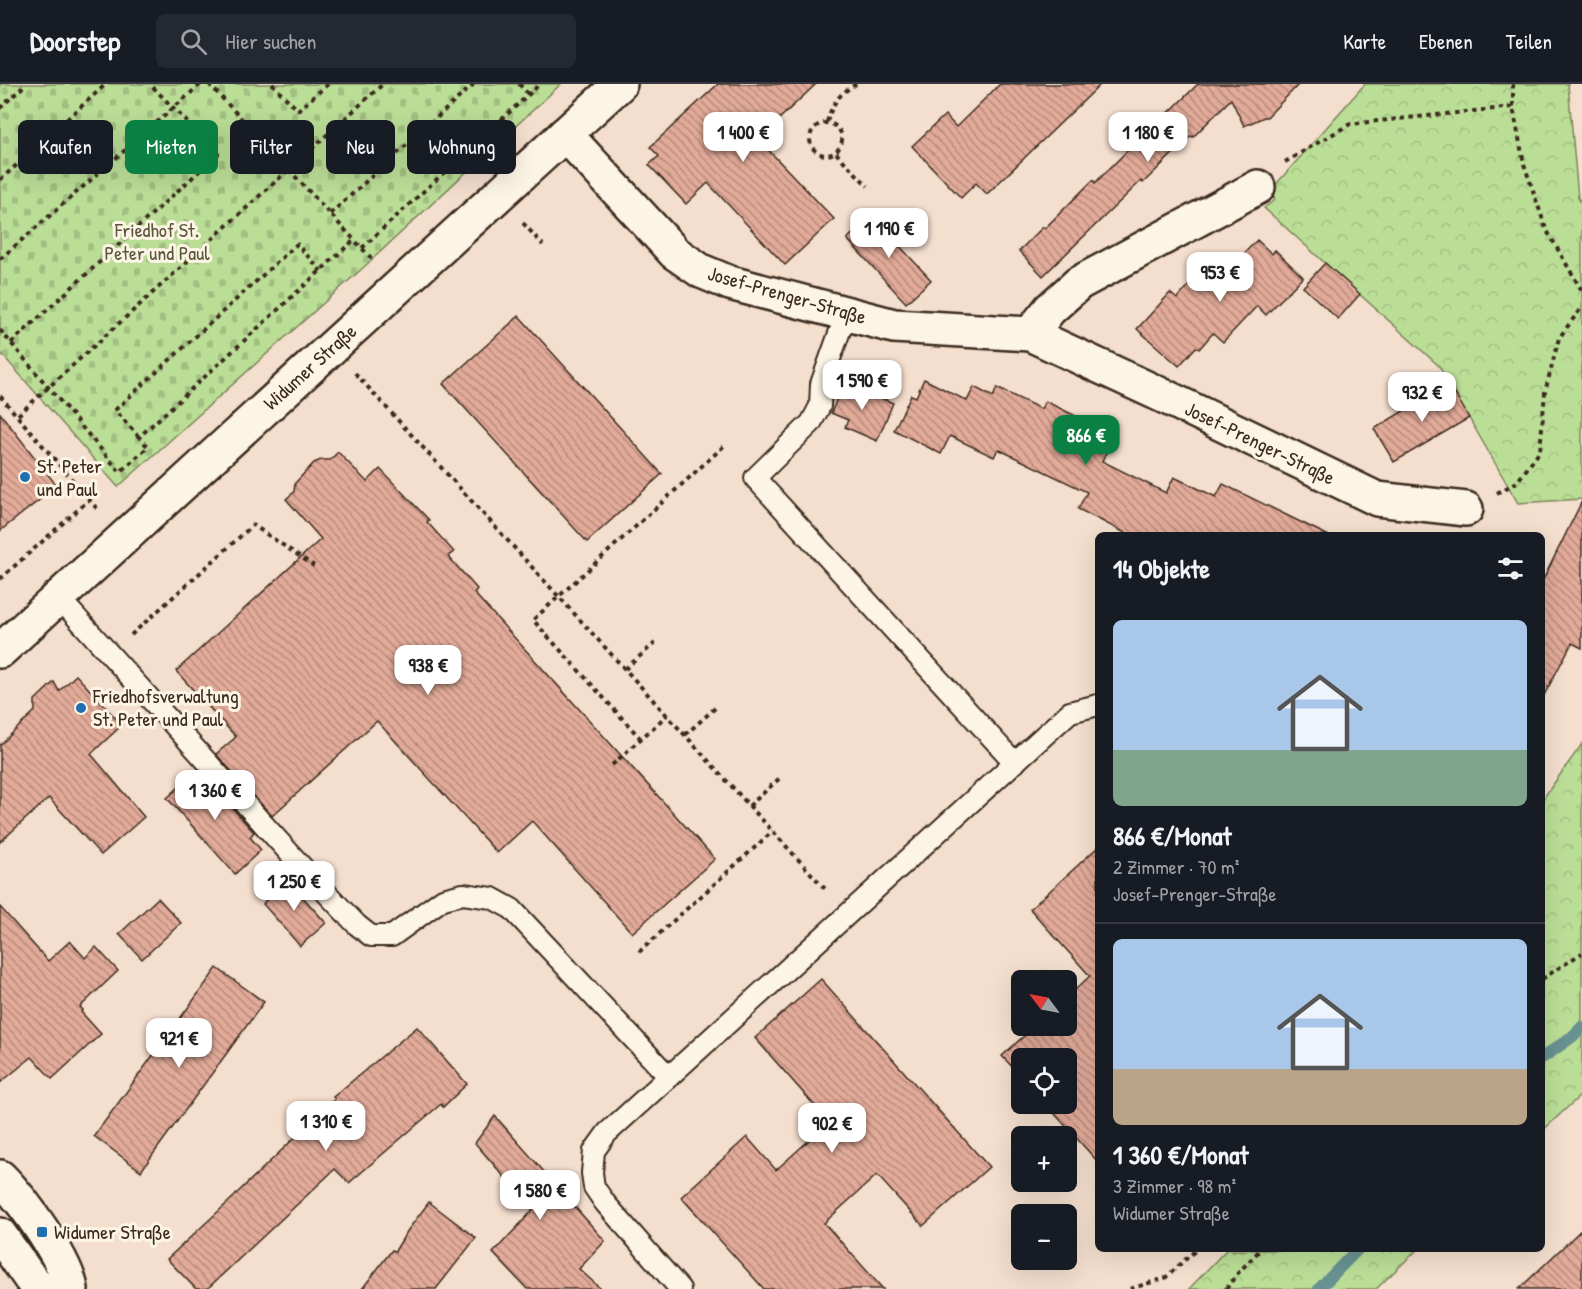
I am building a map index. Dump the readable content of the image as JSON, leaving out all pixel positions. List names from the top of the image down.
{
  "streets": {
    "street": ["Josef-Prenger-Straße", "Widumer Straße"]
  },
  "crossings": [
    ["Josef-Prenger-Straße", "Widumer Straße"]
  ],
  "parks": ["Friedhof St. Peter und Paul"],
  "places": {
    "other": ["St. Peter und Paul", "Friedhofsverwaltung St. Peter und Paul"],
    "transit": ["Widumer Straße"]
  },
  "north": "top left",
  "page": {
    "header": "Doorstep",
    "search": "Hier suchen",
    "nav": ["Karte", "Ebenen", "Teilen"],
    "price": [
      "1 400 €",
      "1 180 €",
      "1 190 €",
      "953 €",
      "1 590 €",
      "932 €",
      "866 €",
      "938 €",
      "1 360 €",
      "1 250 €",
      "921 €",
      "1 310 €",
      "902 €",
      "1 580 €"
    ],
    "chip": [
      "Kaufen",
      "Mieten",
      "Filter",
      "Neu",
      "Wohnung"
    ],
    "heading": "14 Objekte",
    "list": [
      {
        "name": "866 €/Monat",
        "note": "2 Zimmer · 70 m² · Josef-Prenger-Straße"
      },
      {
        "name": "1 360 €/Monat",
        "note": "3 Zimmer · 98 m² · Widumer Straße"
      }
    ],
    "map_buttons": ["+", "−"]
  }
}
